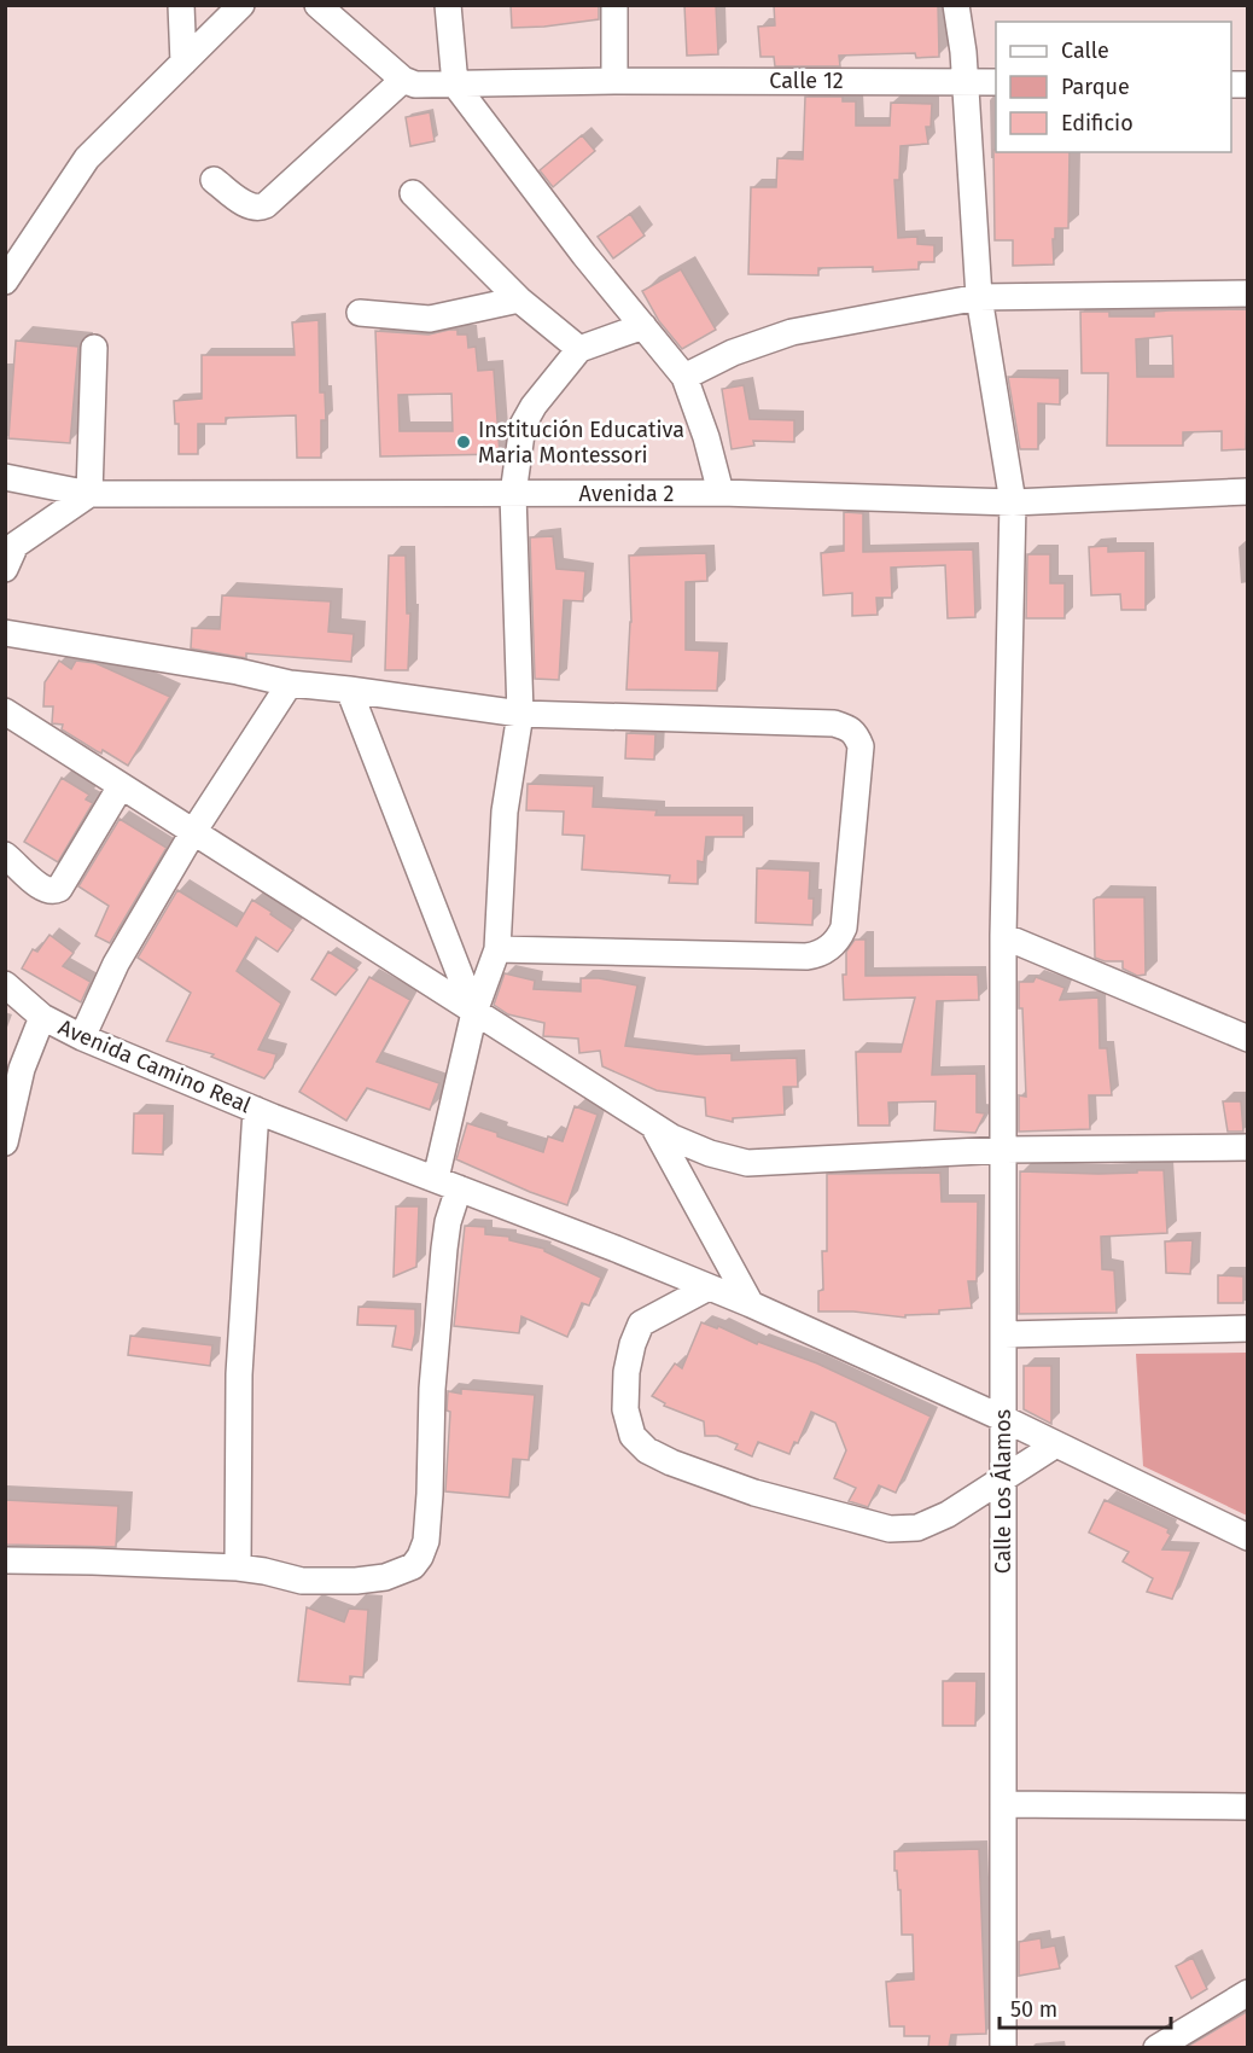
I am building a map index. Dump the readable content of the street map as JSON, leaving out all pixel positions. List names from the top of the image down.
{
  "streets": {
    "street": [
      "Calle 12",
      "Avenida 2",
      "Avenida Camino Real",
      "Calle Los Álamos"
    ]
  },
  "crossings": [
    ["Calle 12", "Calle Los Álamos"],
    ["Avenida 2", "Calle Los Álamos"],
    ["Avenida Camino Real", "Calle Los Álamos"]
  ],
  "places": ["Institución Educativa Maria Montessori"],
  "legend": ["Calle", "Parque", "Edificio"],
  "scale_bar": "50 m"
}
